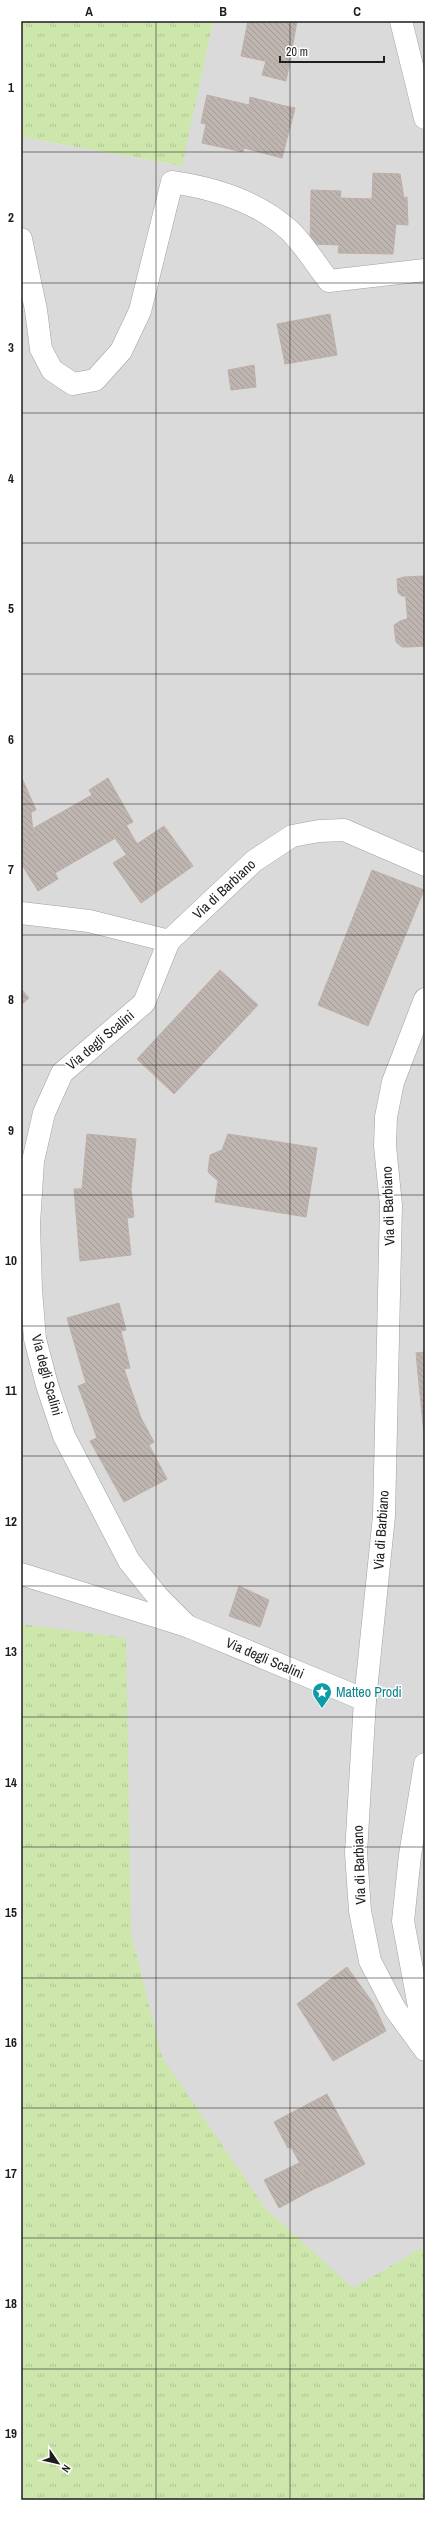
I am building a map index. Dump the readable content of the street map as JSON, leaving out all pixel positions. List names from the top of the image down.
{
  "streets": {
    "street": ["Via di Barbiano", "Via degli Scalini"]
  },
  "crossings": [
    ["Via di Barbiano", "Via degli Scalini"]
  ],
  "places": {
    "place": ["Matteo Prodi"]
  },
  "scale_bar": "20 m",
  "north": "bottom right",
  "grid": {
    "columns": ["A", "B", "C"],
    "rows": [
      "1",
      "2",
      "3",
      "4",
      "5",
      "6",
      "7",
      "8",
      "9",
      "10",
      "11",
      "12",
      "13",
      "14",
      "15",
      "16",
      "17",
      "18",
      "19"
    ]
  }
}
